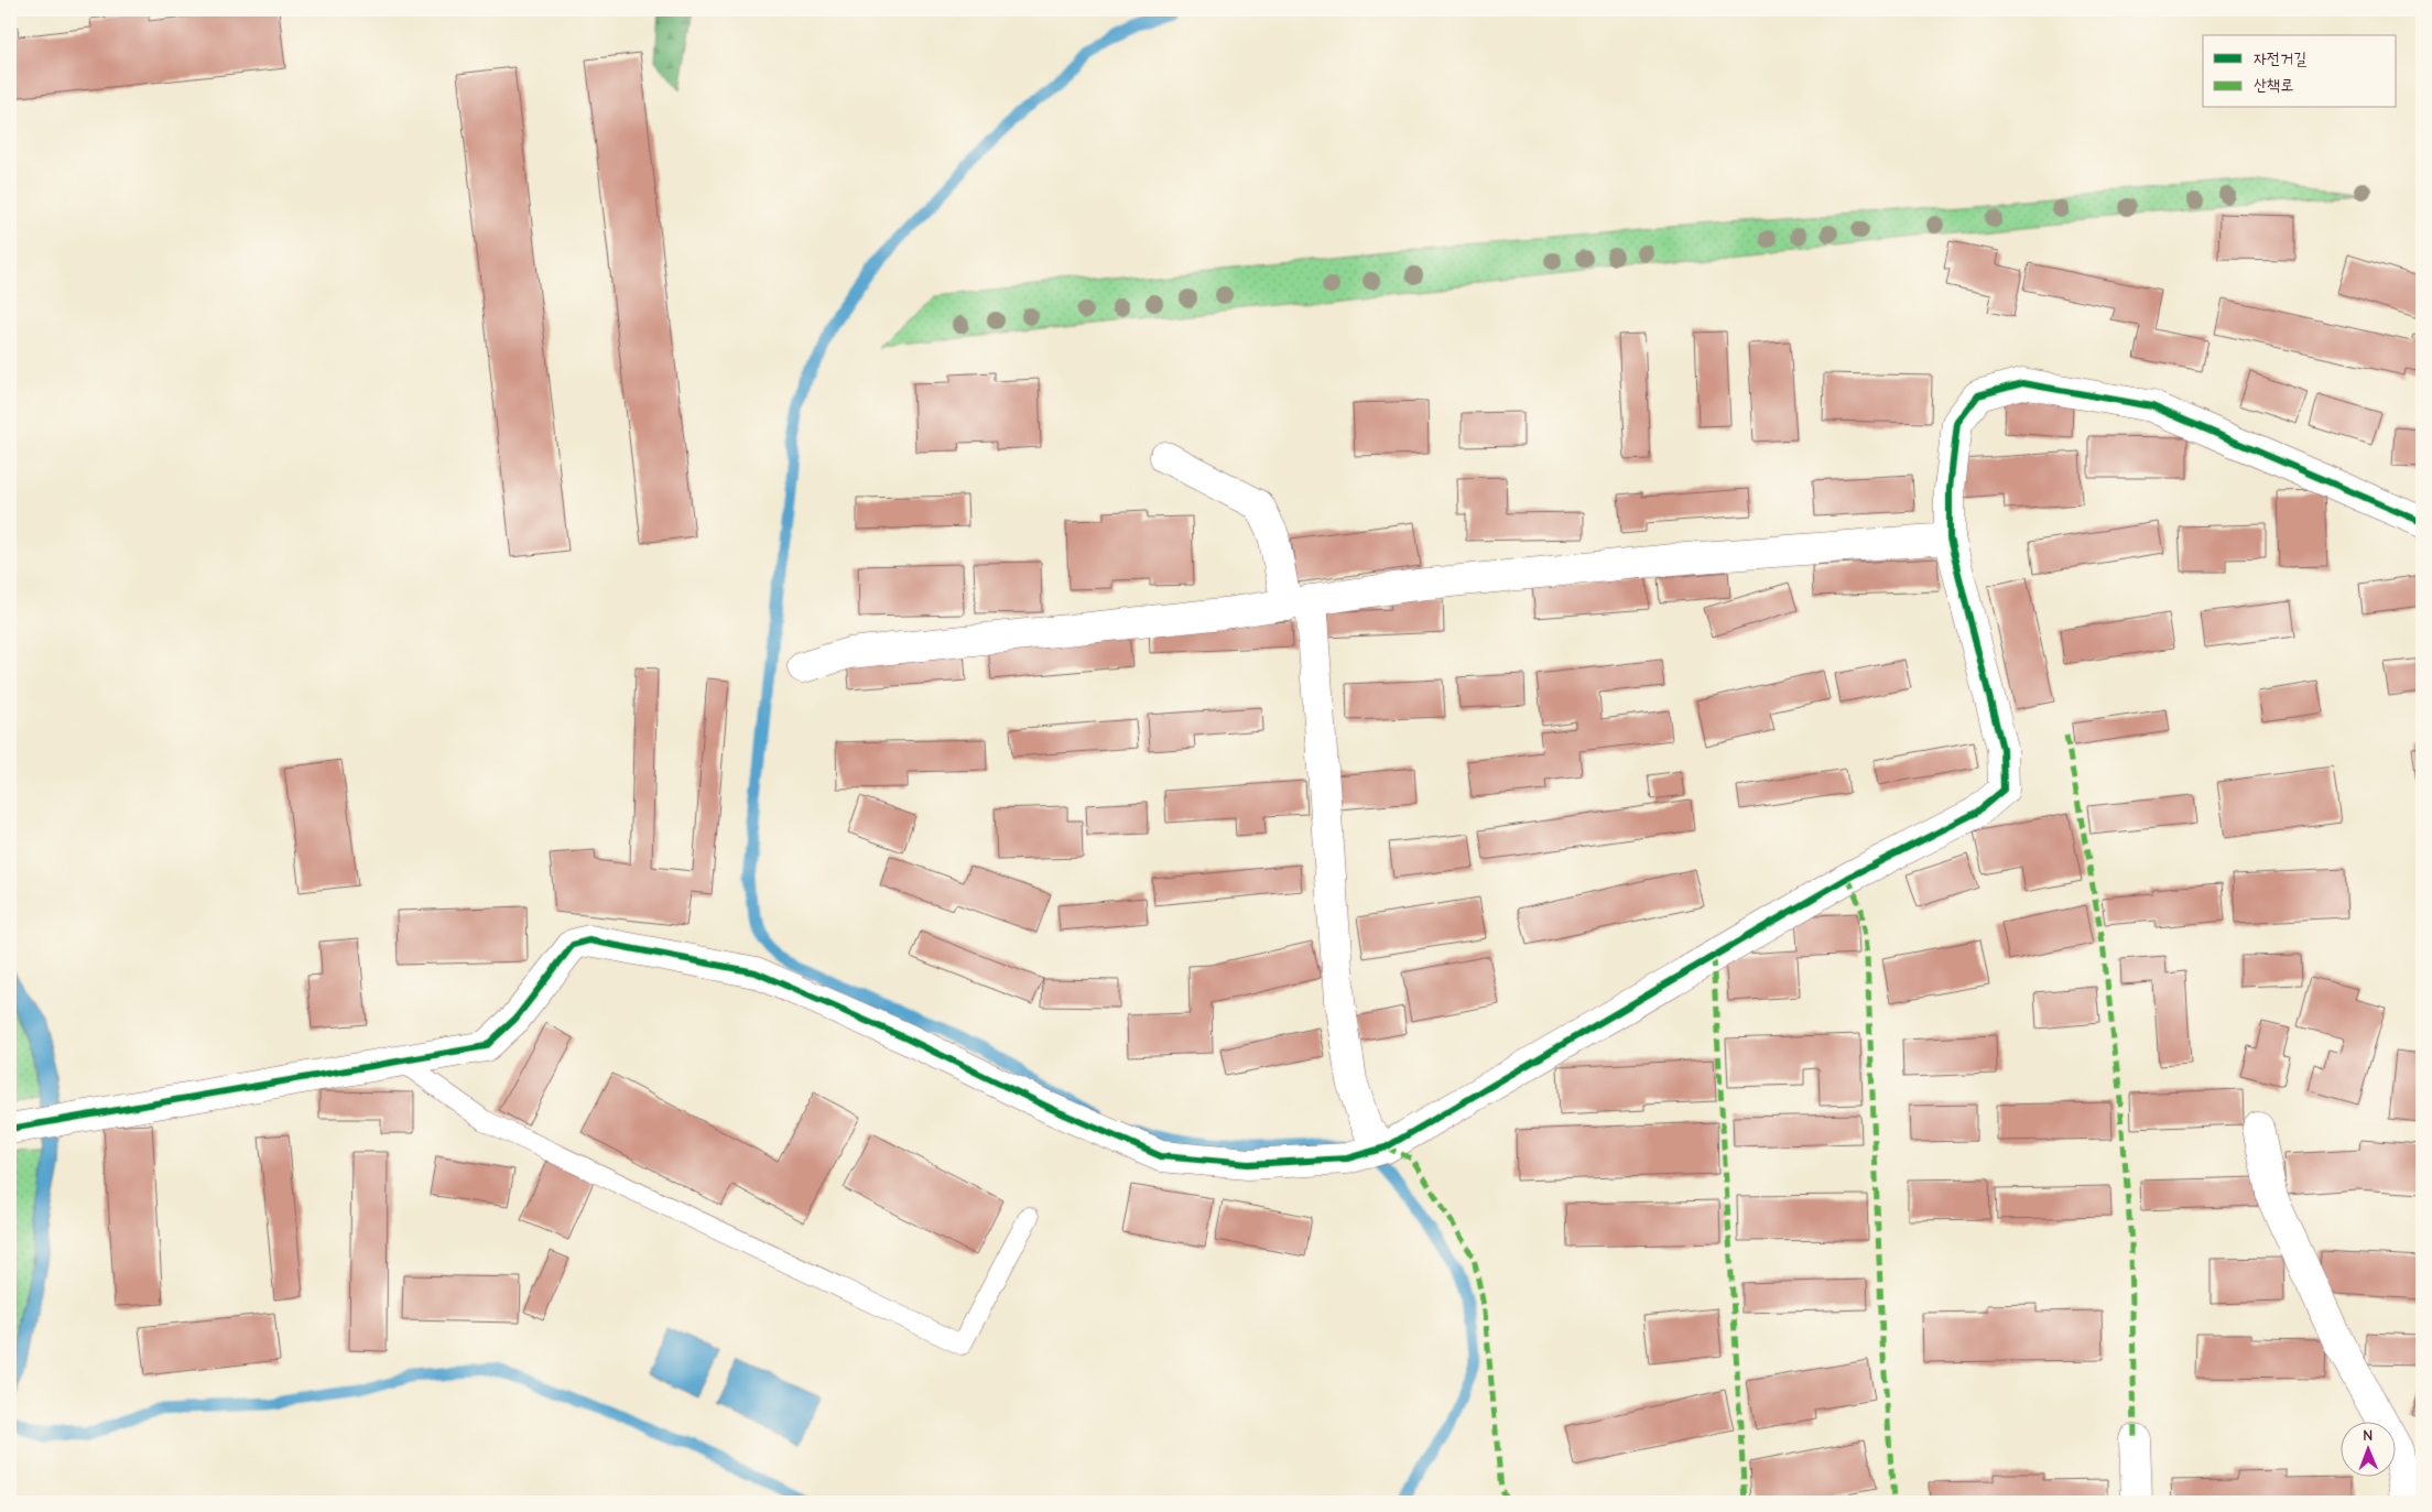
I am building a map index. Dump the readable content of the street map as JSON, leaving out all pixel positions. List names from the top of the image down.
{
  "legend": ["자전거길", "산책로"],
  "north": "top"
}
